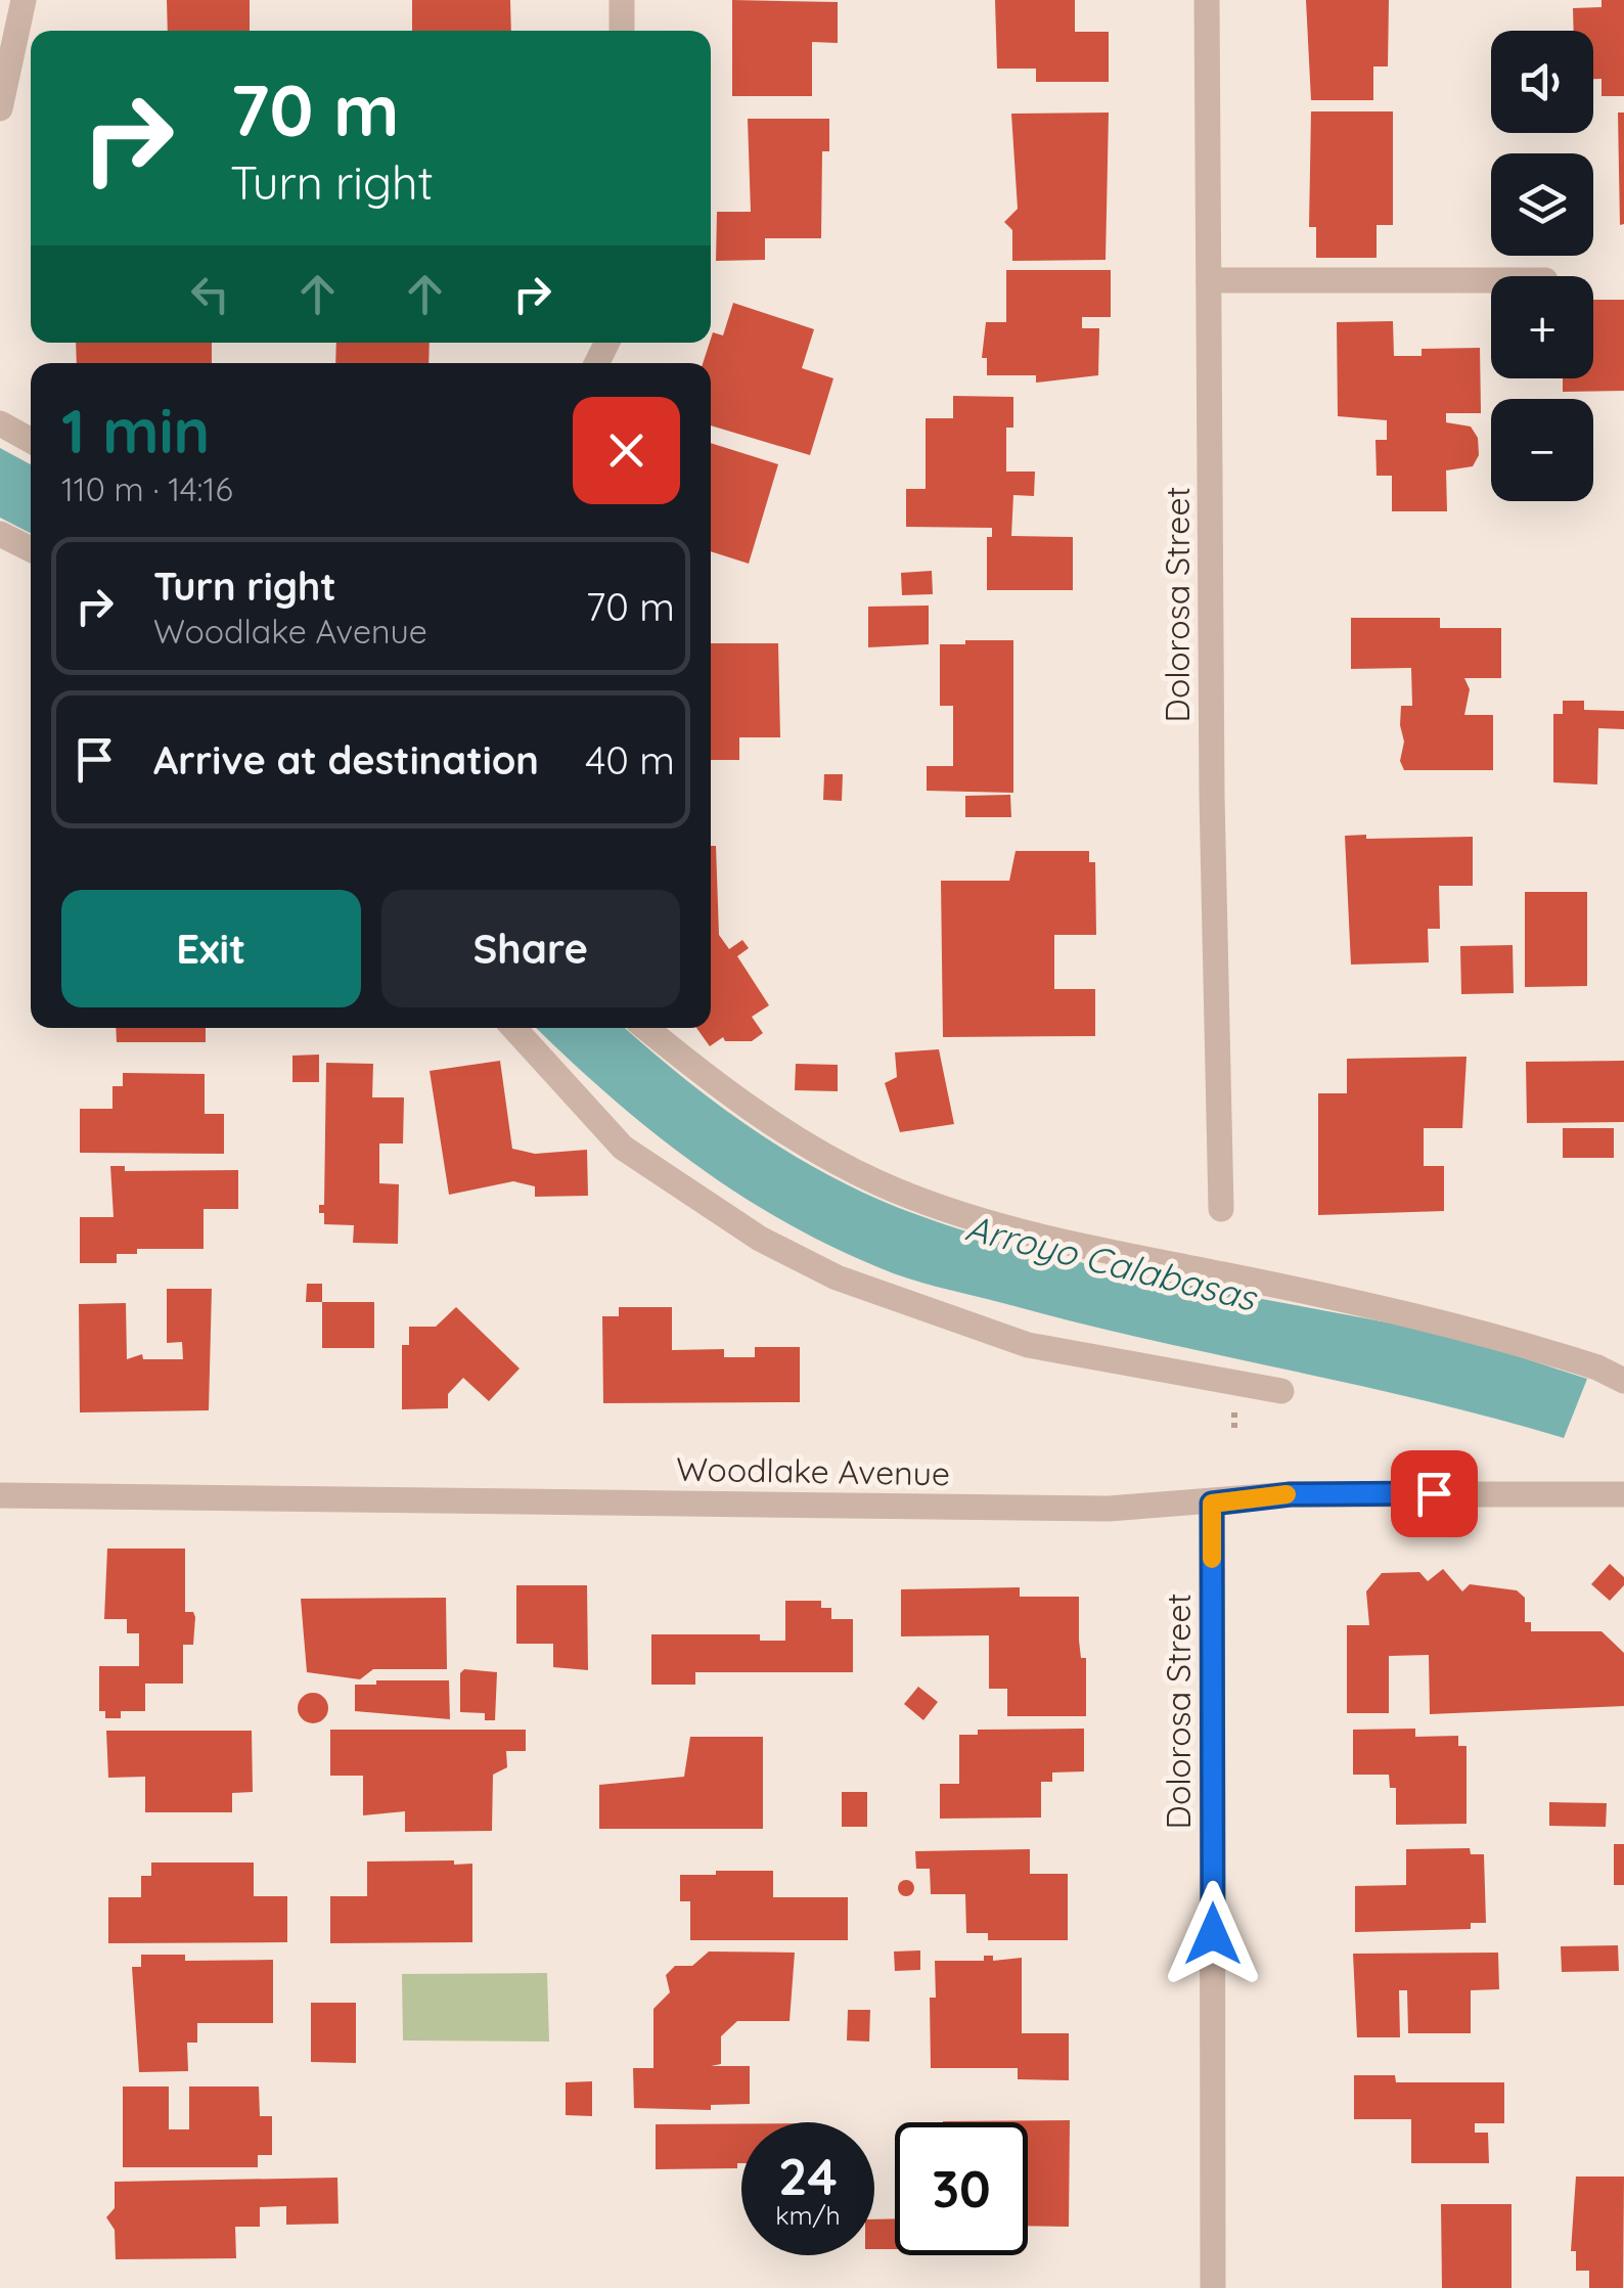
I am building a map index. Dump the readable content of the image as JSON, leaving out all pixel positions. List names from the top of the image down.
{
  "streets": {
    "street": ["Dolorosa Street", "Woodlake Avenue"]
  },
  "crossings": [
    ["Dolorosa Street", "Woodlake Avenue"]
  ],
  "water": ["Arroyo Calabasas"],
  "page": {
    "map_buttons": ["+", "−"],
    "turn": ["70 m", "Turn right"],
    "heading": ["1 min", "110 m · 14:16"],
    "list": [
      {
        "name": "Turn right",
        "note": "Woodlake Avenue",
        "value": "70 m"
      },
      {
        "name": "Arrive at destination",
        "value": "40 m"
      }
    ],
    "buttons": ["Exit", "Share"],
    "speed": "24 km/h",
    "limit": "30"
  }
}
